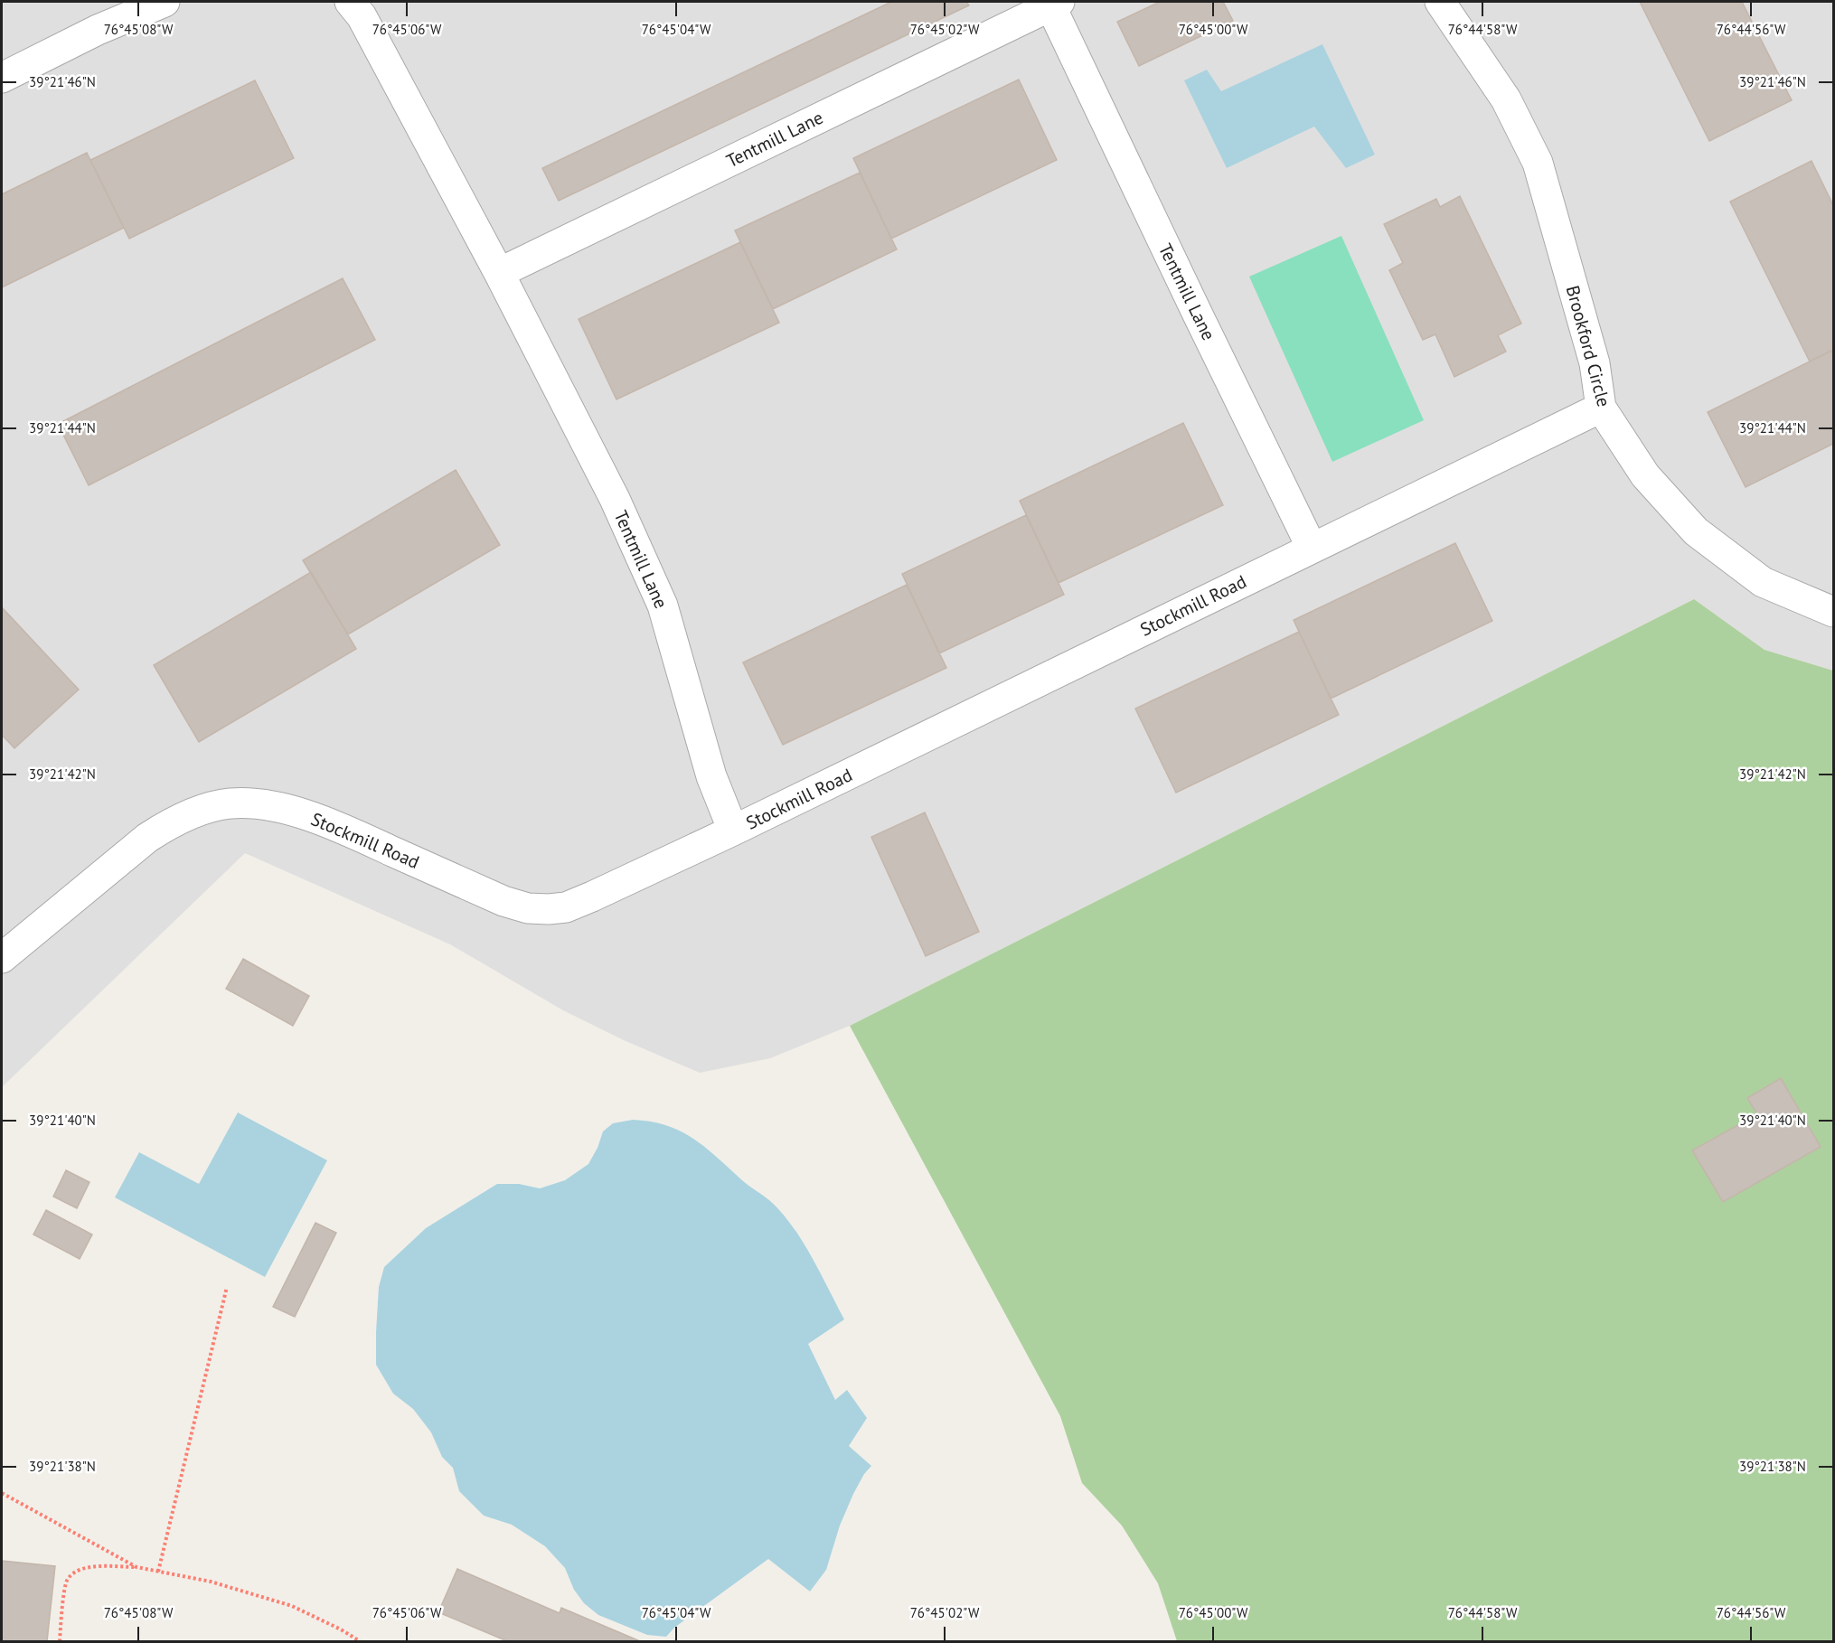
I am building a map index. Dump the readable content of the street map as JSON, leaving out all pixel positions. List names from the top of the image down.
{
  "streets": {
    "street": ["Tentmill Lane", "Brookford Circle", "Stockmill Road"]
  },
  "crossings": [
    ["Tentmill Lane", "Stockmill Road"],
    ["Brookford Circle", "Stockmill Road"]
  ],
  "coordinates": [
    "76°45'08\"W",
    "76°45'06\"W",
    "76°45'04\"W",
    "76°45'02\"W",
    "76°45'00\"W",
    "76°44'58\"W",
    "76°44'56\"W",
    "39°21'46\"N",
    "39°21'44\"N",
    "39°21'42\"N",
    "39°21'40\"N",
    "39°21'38\"N"
  ]
}
